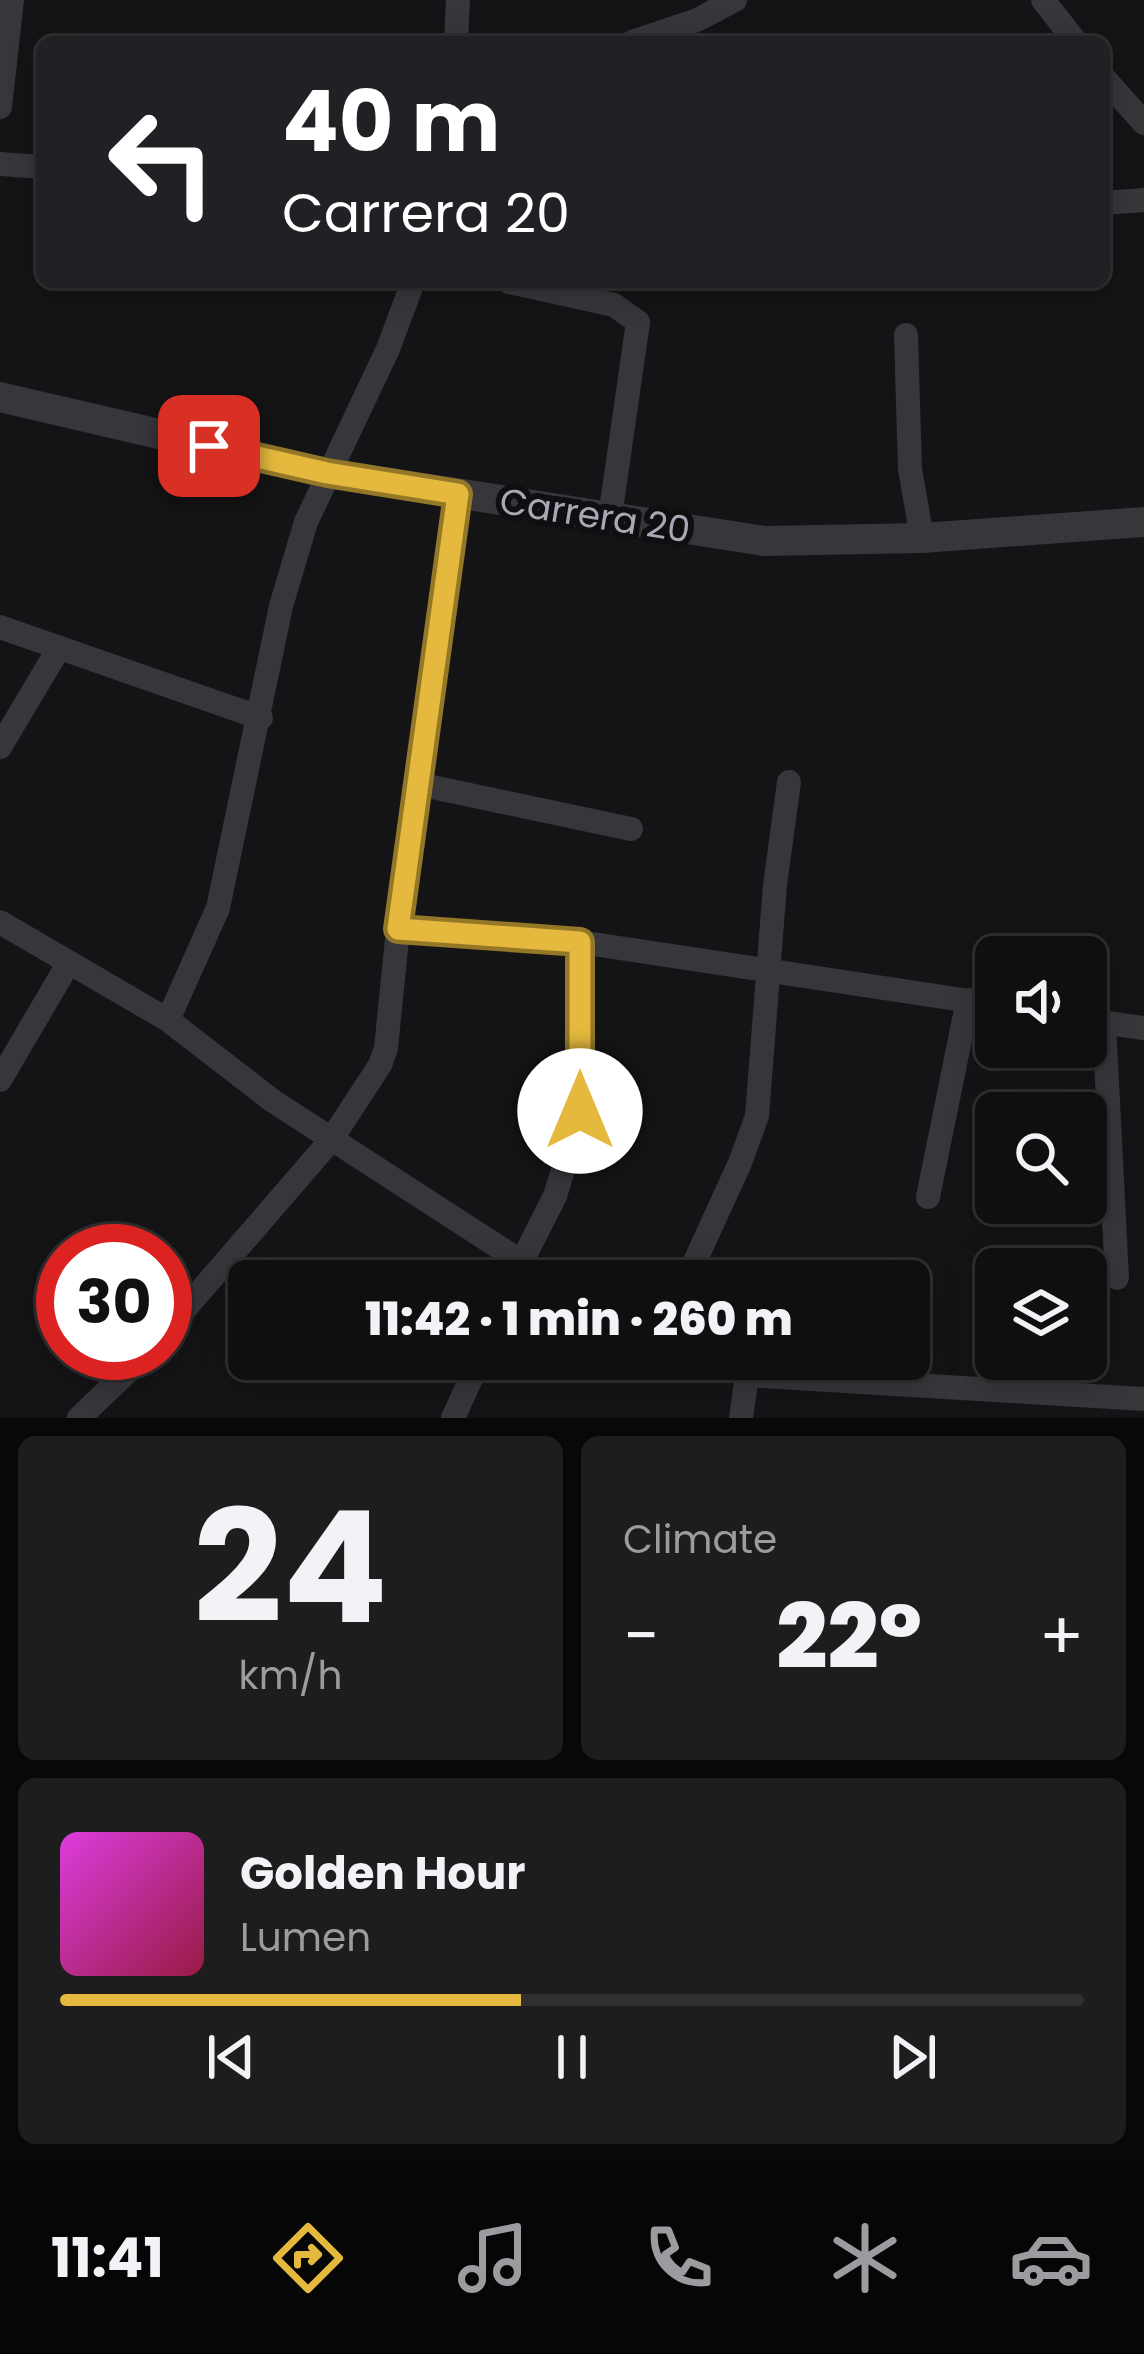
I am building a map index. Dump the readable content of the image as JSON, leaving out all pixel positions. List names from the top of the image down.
{
  "streets": {
    "street": ["Carrera 20"]
  },
  "page": {
    "turn": ["40 m", "Carrera 20"],
    "limit": "30",
    "trip": "11:42 · 1 min · 260 m",
    "tile": [
      ["24", "km/h"],
      "Climate"
    ],
    "heat": ["−", "22°", "+"],
    "song": ["Golden Hour", "Lumen"],
    "tabs": "11:41"
  }
}
